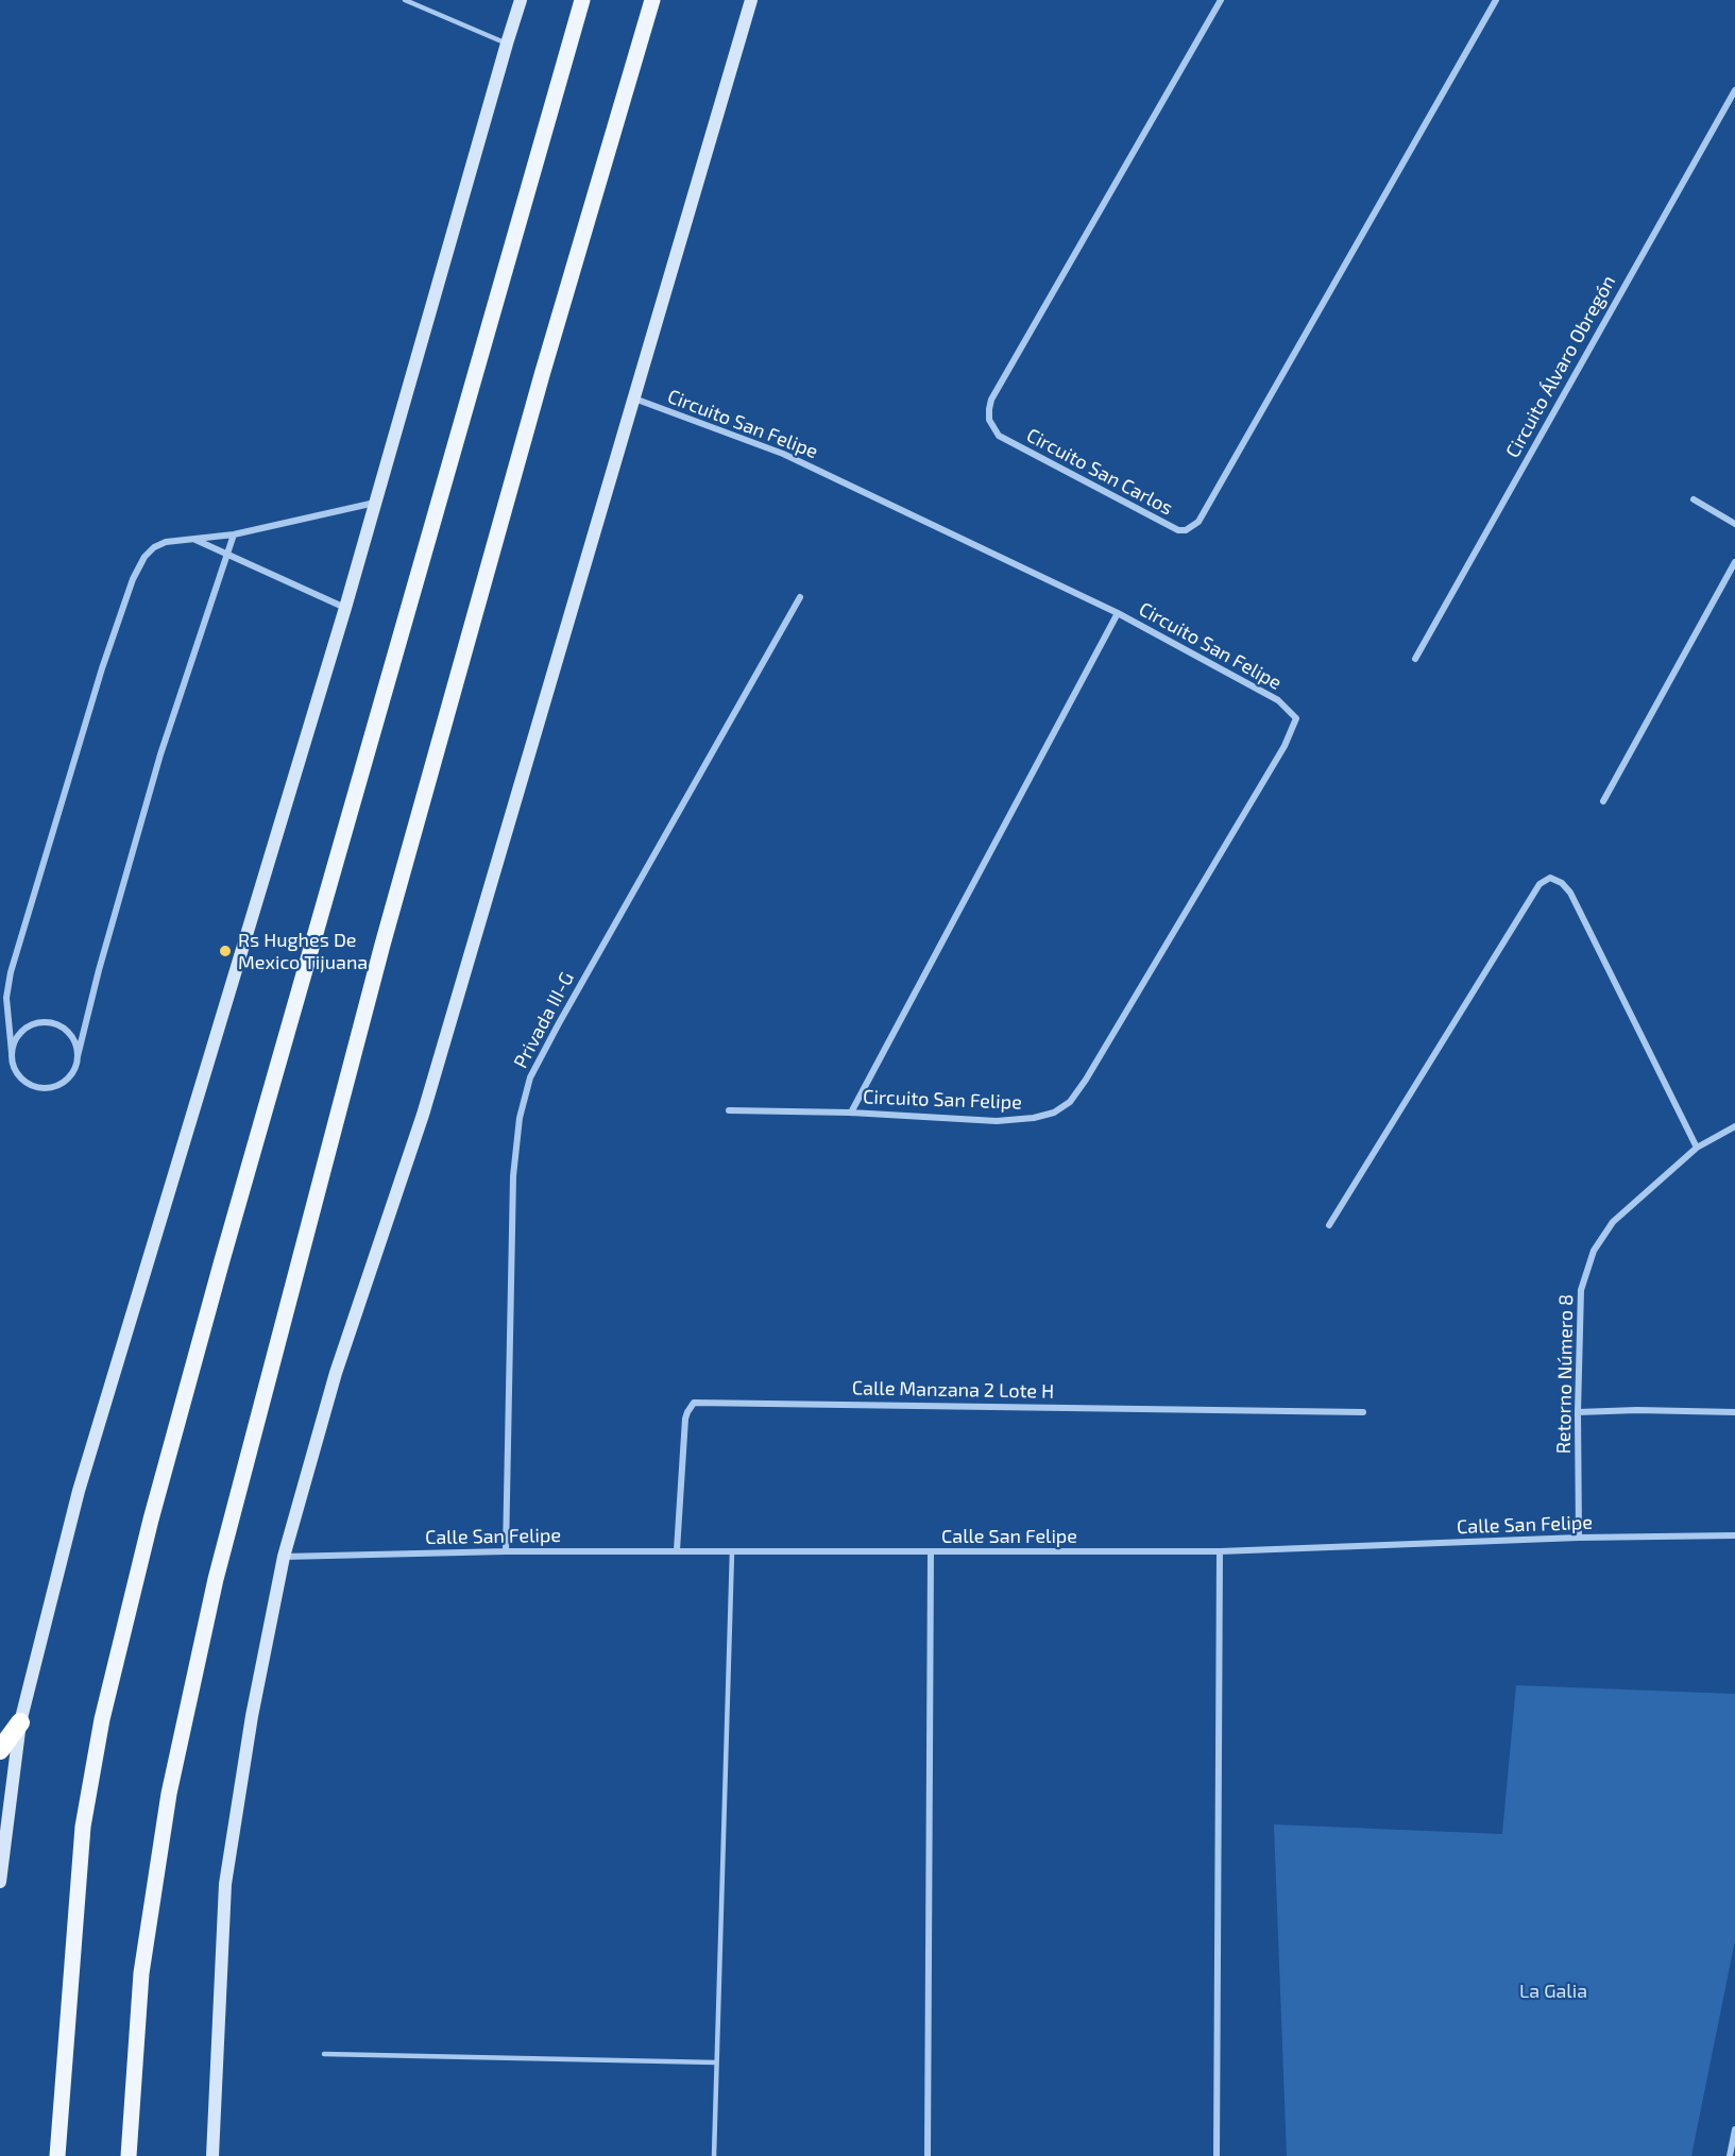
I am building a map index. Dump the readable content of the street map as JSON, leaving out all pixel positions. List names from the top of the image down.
{
  "streets": {
    "street": [
      "Circuito Álvaro Obregón",
      "Circuito San Felipe",
      "Circuito San Carlos",
      "Privada III-G",
      "Retorno Número 8",
      "Calle Manzana 2 Lote H",
      "Calle San Felipe"
    ]
  },
  "crossings": [
    ["Privada III-G", "Calle San Felipe"],
    ["Retorno Número 8", "Calle San Felipe"],
    ["Calle Manzana 2 Lote H", "Calle San Felipe"]
  ],
  "parks": ["La Galia"],
  "places": ["Rs Hughes De Mexico Tijuana"]
}
